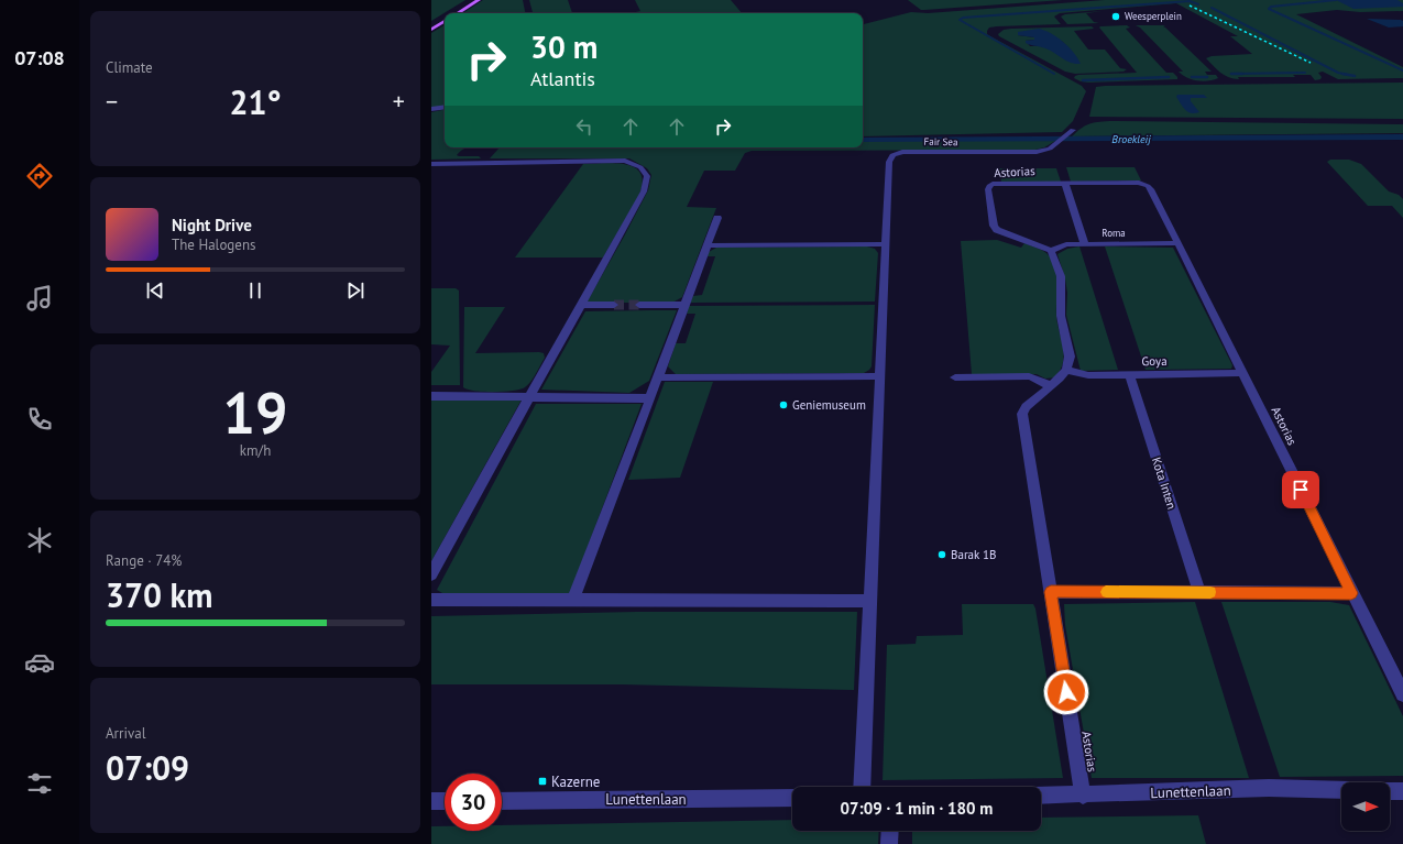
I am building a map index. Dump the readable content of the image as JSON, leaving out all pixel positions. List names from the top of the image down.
{
  "streets": {
    "street": [
      "Fair Sea",
      "Astorias",
      "Roma",
      "Goya",
      "Kota Inten",
      "Lunettenlaan"
    ]
  },
  "crossings": [
    ["Astorias", "Roma"],
    ["Astorias", "Goya"],
    ["Astorias", "Lunettenlaan"],
    ["Goya", "Kota Inten"]
  ],
  "water": ["Broekleij"],
  "places": {
    "other": ["Weesperplein", "Geniemuseum", "Barak 1B"],
    "transit": ["Kazerne"]
  },
  "north": "right",
  "page": {
    "tabs": "07:08",
    "tile": [
      "Climate",
      ["19", "km/h"],
      ["Range · 74%", "370 km"],
      ["Arrival", "07:09"]
    ],
    "turn": ["30 m", "Atlantis"],
    "heat": ["−", "21°", "+"],
    "song": ["Night Drive", "The Halogens"],
    "limit": "30",
    "trip": "07:09 · 1 min · 180 m"
  }
}
